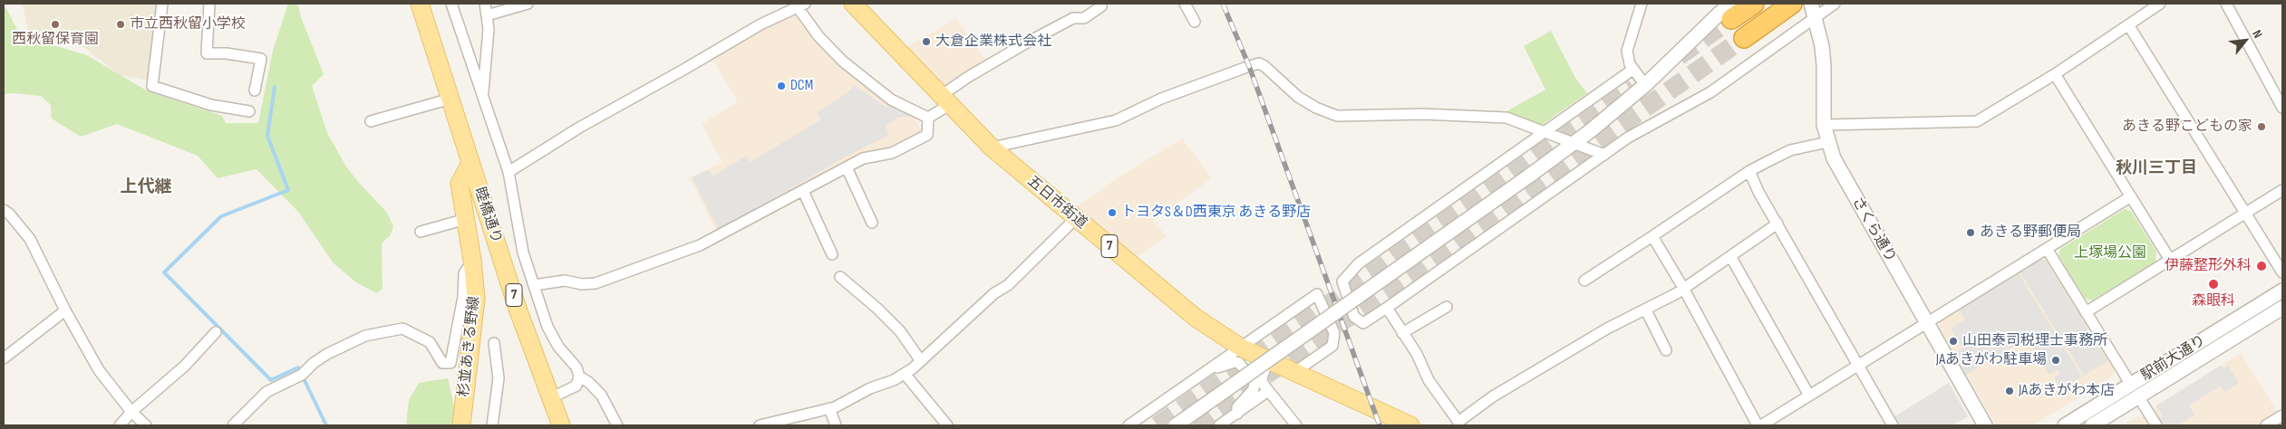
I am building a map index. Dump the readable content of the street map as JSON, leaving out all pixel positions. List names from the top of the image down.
{
  "streets": {
    "main road": [
      "五日市街道",
      "睦橋通り",
      "7",
      "杉並あきる野線"
    ],
    "street": ["さくら通り", "駅前大通り"]
  },
  "crossings": [
    ["睦橋通り", "杉並あきる野線"]
  ],
  "districts": ["秋川三丁目", "上代継"],
  "parks": ["上塚場公園"],
  "places": [
    "西秋留保育園",
    "市立西秋留小学校",
    "大倉企業株式会社",
    "DCM",
    "あきる野こどもの家",
    "トヨタS＆D西東京 あきる野店",
    "あきる野郵便局",
    "伊藤整形外科",
    "森眼科",
    "山田泰司税理士事務所",
    "JAあきがわ駐車場",
    "JAあきがわ本店"
  ],
  "north": "top right"
}
